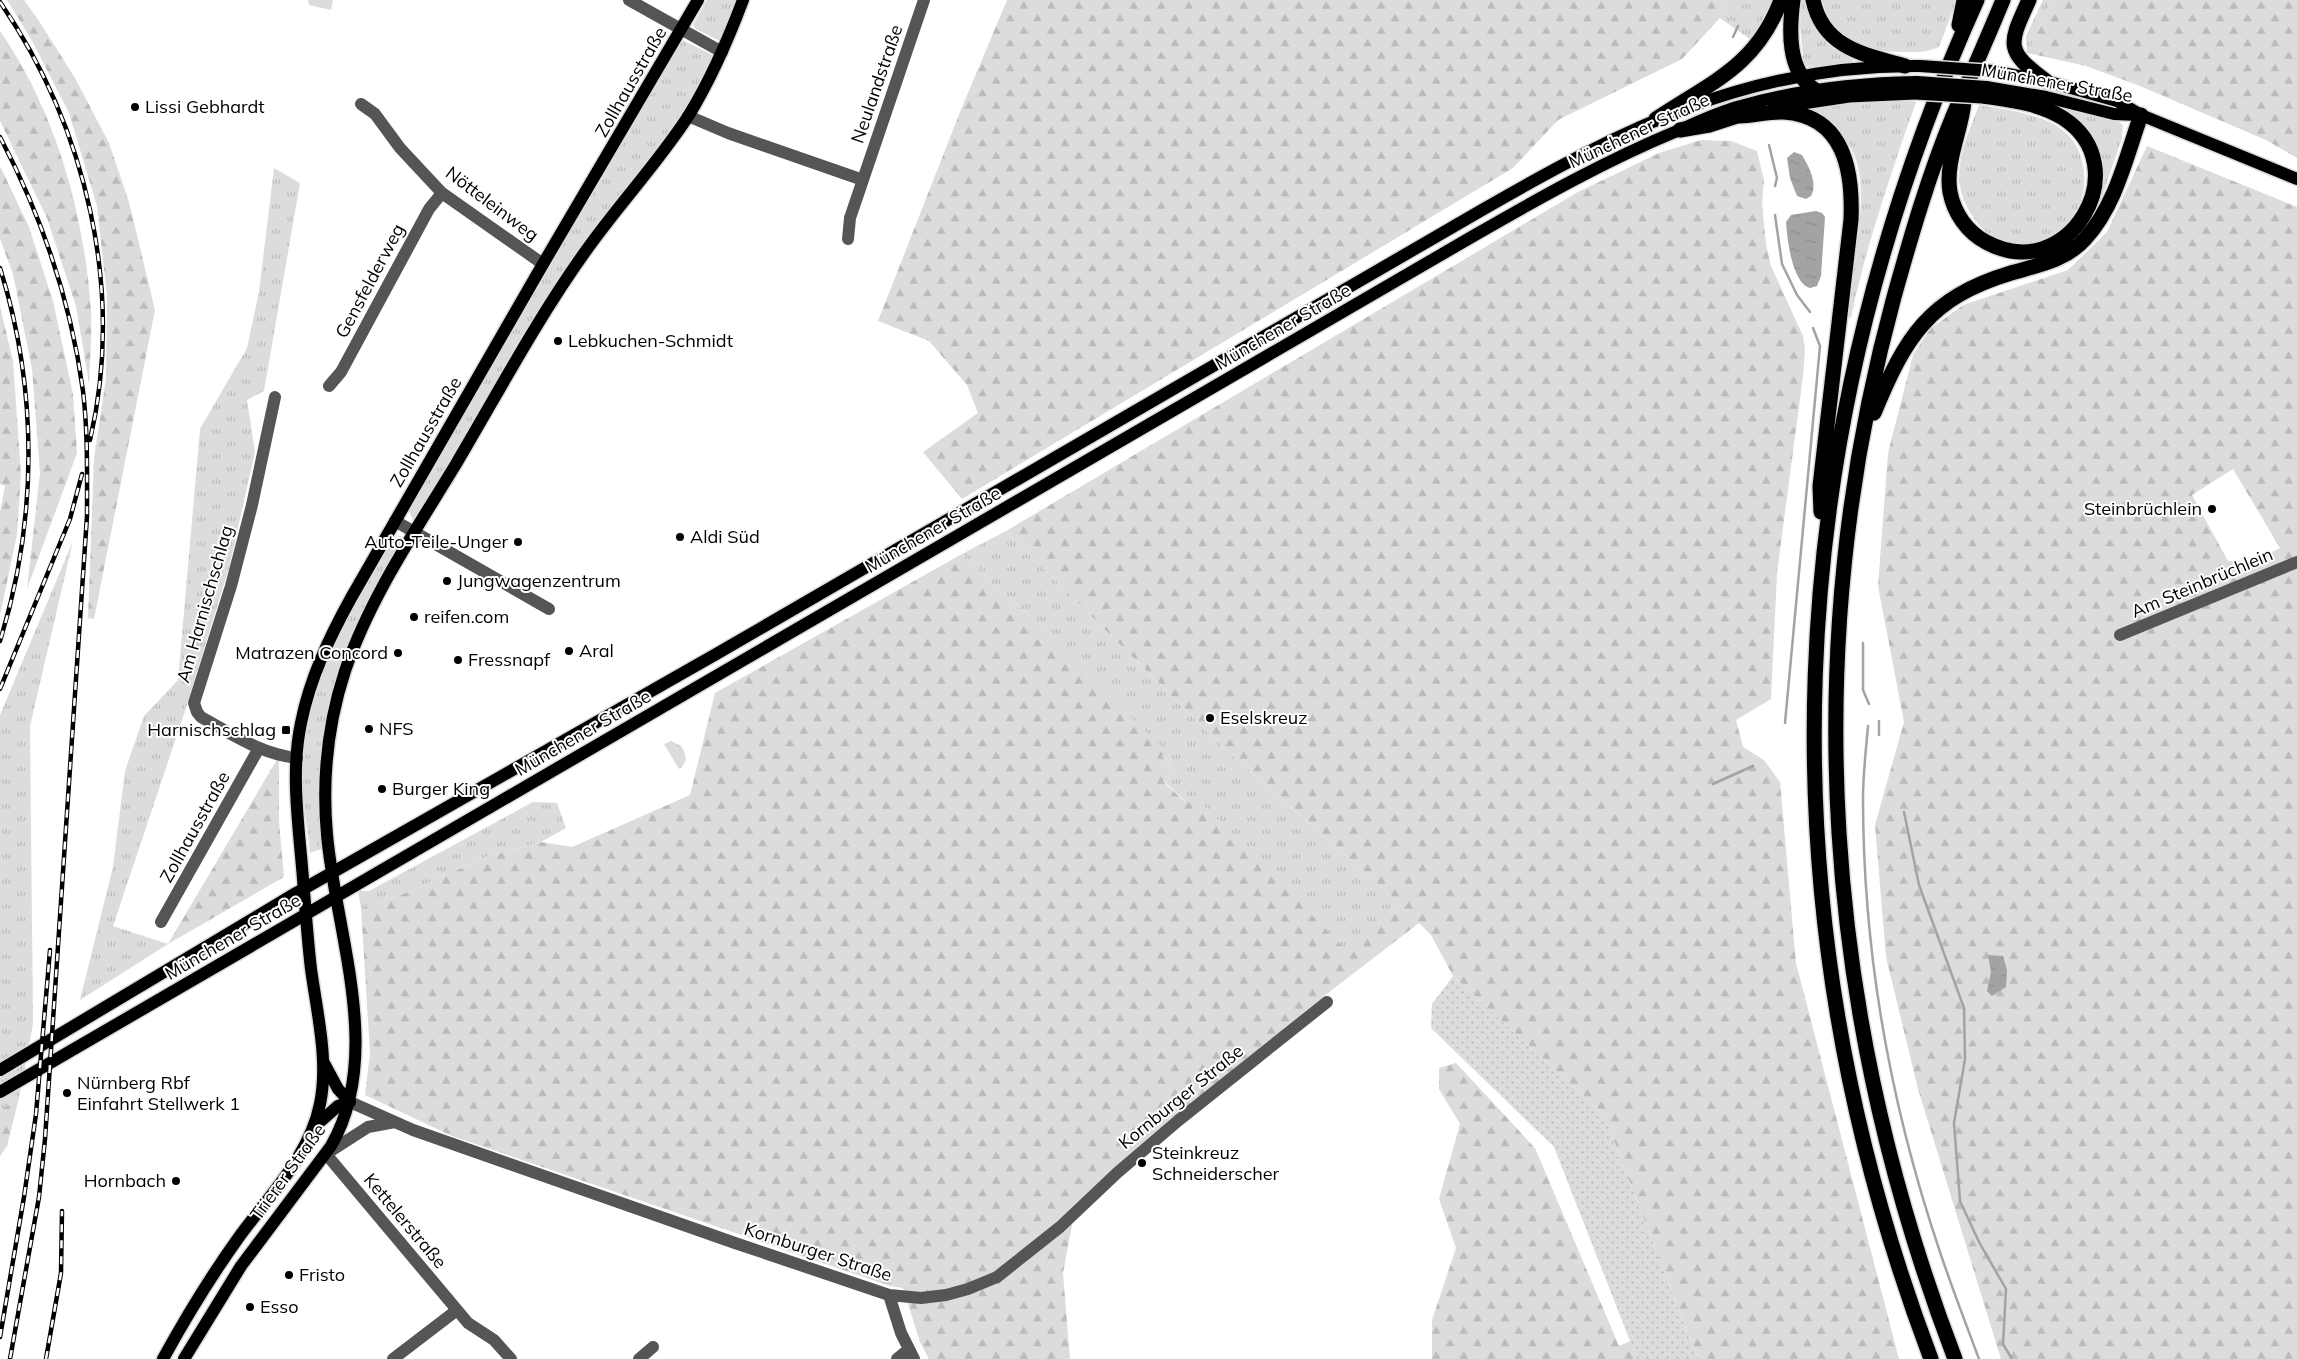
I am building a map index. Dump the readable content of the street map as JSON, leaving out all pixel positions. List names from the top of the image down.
{
  "streets": {
    "main road": ["Zollhausstraße", "Münchener Straße", "Trierer Straße"],
    "street": [
      "Neulandstraße",
      "Nötteleinweg",
      "Gensfelderweg",
      "Am Steinbrüchlein",
      "Am Harnischschlag",
      "Kornburger Straße",
      "Kettelerstraße"
    ]
  },
  "crossings": [
    ["Zollhausstraße", "Münchener Straße"],
    ["Zollhausstraße", "Nötteleinweg"],
    ["Zollhausstraße", "Am Harnischschlag"],
    ["Zollhausstraße", "Trierer Straße"],
    ["Münchener Straße", "Trierer Straße"],
    ["Nötteleinweg", "Gensfelderweg"],
    ["Kornburger Straße", "Trierer Straße"],
    ["Kornburger Straße", "Kettelerstraße"],
    ["Trierer Straße", "Kettelerstraße"]
  ],
  "places": {
    "other": [
      "Lissi Gebhardt",
      "Lebkuchen-Schmidt",
      "Steinbrüchlein",
      "Aldi Süd",
      "Auto-Teile-Unger",
      "Jungwagenzentrum",
      "reifen.com",
      "Aral",
      "Matrazen Concord",
      "Fressnapf",
      "Eselskreuz",
      "NFS",
      "Burger King",
      "Nürnberg Rbf Einfahrt Stellwerk 1",
      "Steinkreuz Schneiderscher",
      "Hornbach",
      "Fristo",
      "Esso"
    ],
    "transit": ["Harnischschlag"]
  }
}
